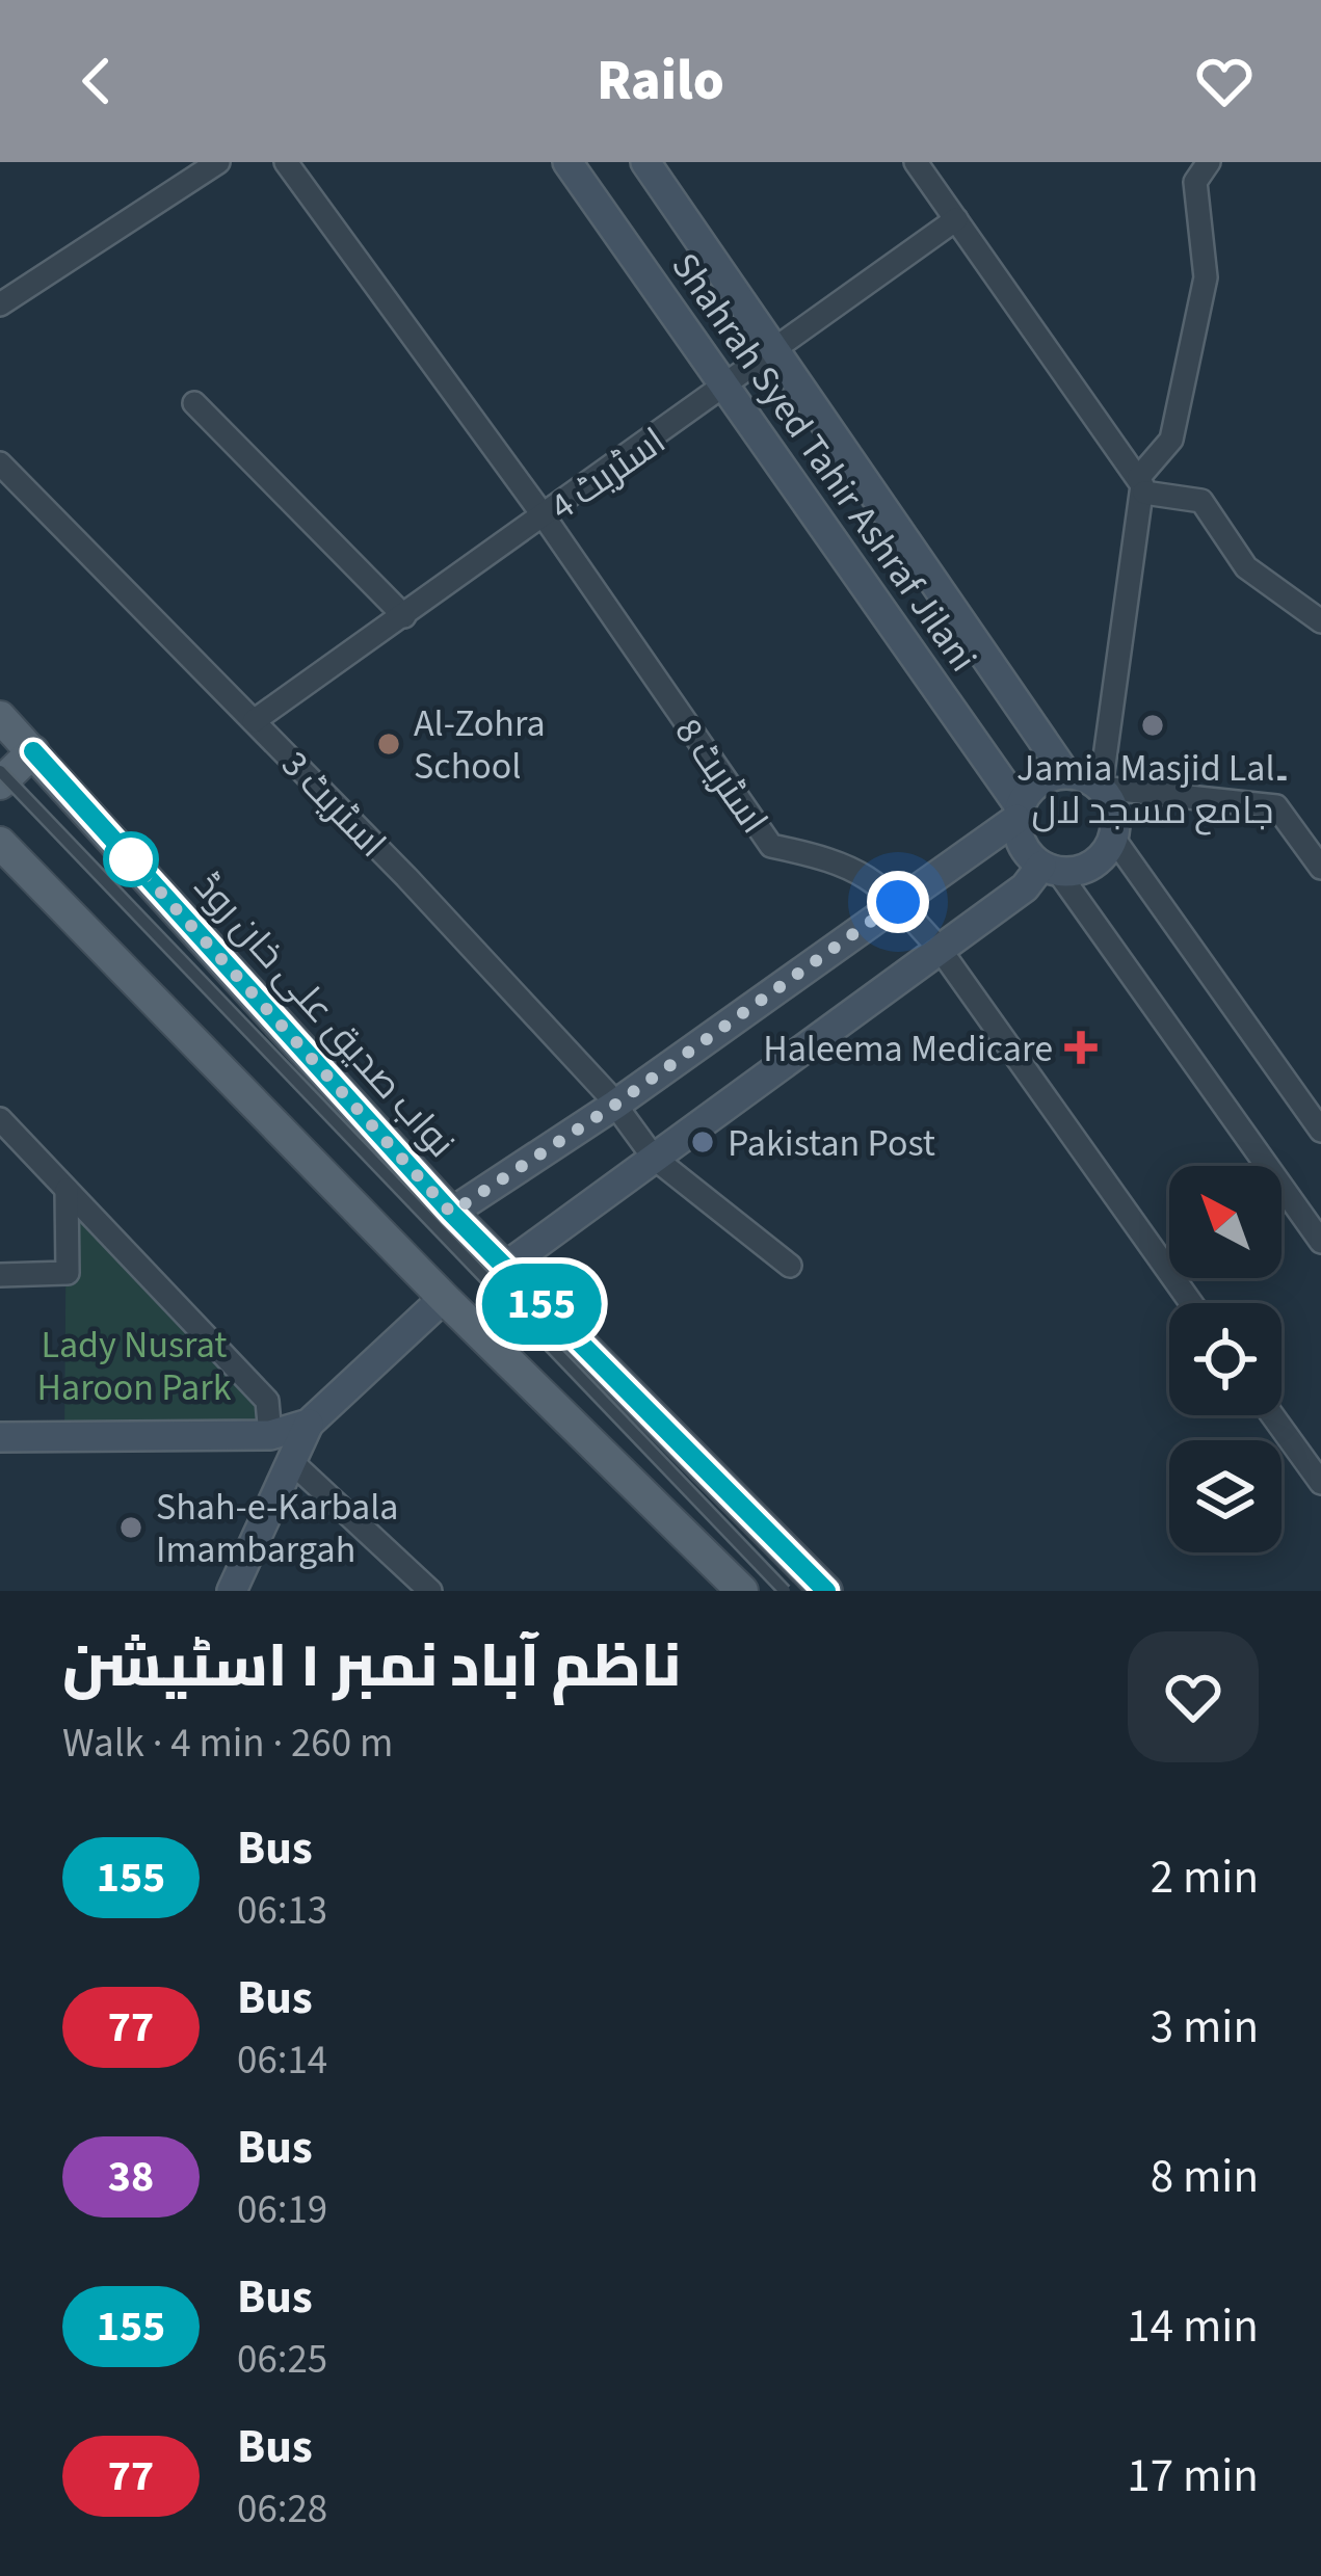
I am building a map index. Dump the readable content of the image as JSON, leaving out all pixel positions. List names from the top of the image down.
{
  "streets": {
    "main road": ["نواب صدیق علی خان روڈ"],
    "street": [
      "Shahrah Syed Tahir Ashraf Jilani",
      "اسٹریٹ 4",
      "اسٹریٹ 8",
      "اسٹریٹ 3"
    ]
  },
  "crossings": [
    ["Shahrah Syed Tahir Ashraf Jilani", "اسٹریٹ 4"],
    ["اسٹریٹ 4", "اسٹریٹ 8"],
    ["اسٹریٹ 4", "اسٹریٹ 3"]
  ],
  "parks": ["Lady Nusrat Haroon Park"],
  "places": {
    "other": [
      "Jamia Masjid Lal۔ جامع مسجد لال",
      "Al-Zohra School",
      "Pakistan Post",
      "Shah-e-Karbala Imambargah"
    ],
    "health": ["Haleema Medicare"]
  },
  "lines": ["bus line 155"],
  "north": "top left",
  "page": {
    "header": "Railo",
    "on_map": "155",
    "heading": ["ناظم آباد نمبر ۱ اسٹیشن", "Walk · 4 min · 260 m"],
    "list": [
      {
        "mark": "155",
        "name": "Bus",
        "note": "06:13",
        "value": "2 min"
      },
      {
        "mark": "77",
        "name": "Bus",
        "note": "06:14",
        "value": "3 min"
      },
      {
        "mark": "38",
        "name": "Bus",
        "note": "06:19",
        "value": "8 min"
      },
      {
        "mark": "155",
        "name": "Bus",
        "note": "06:25",
        "value": "14 min"
      },
      {
        "mark": "77",
        "name": "Bus",
        "note": "06:28",
        "value": "17 min"
      }
    ]
  }
}
